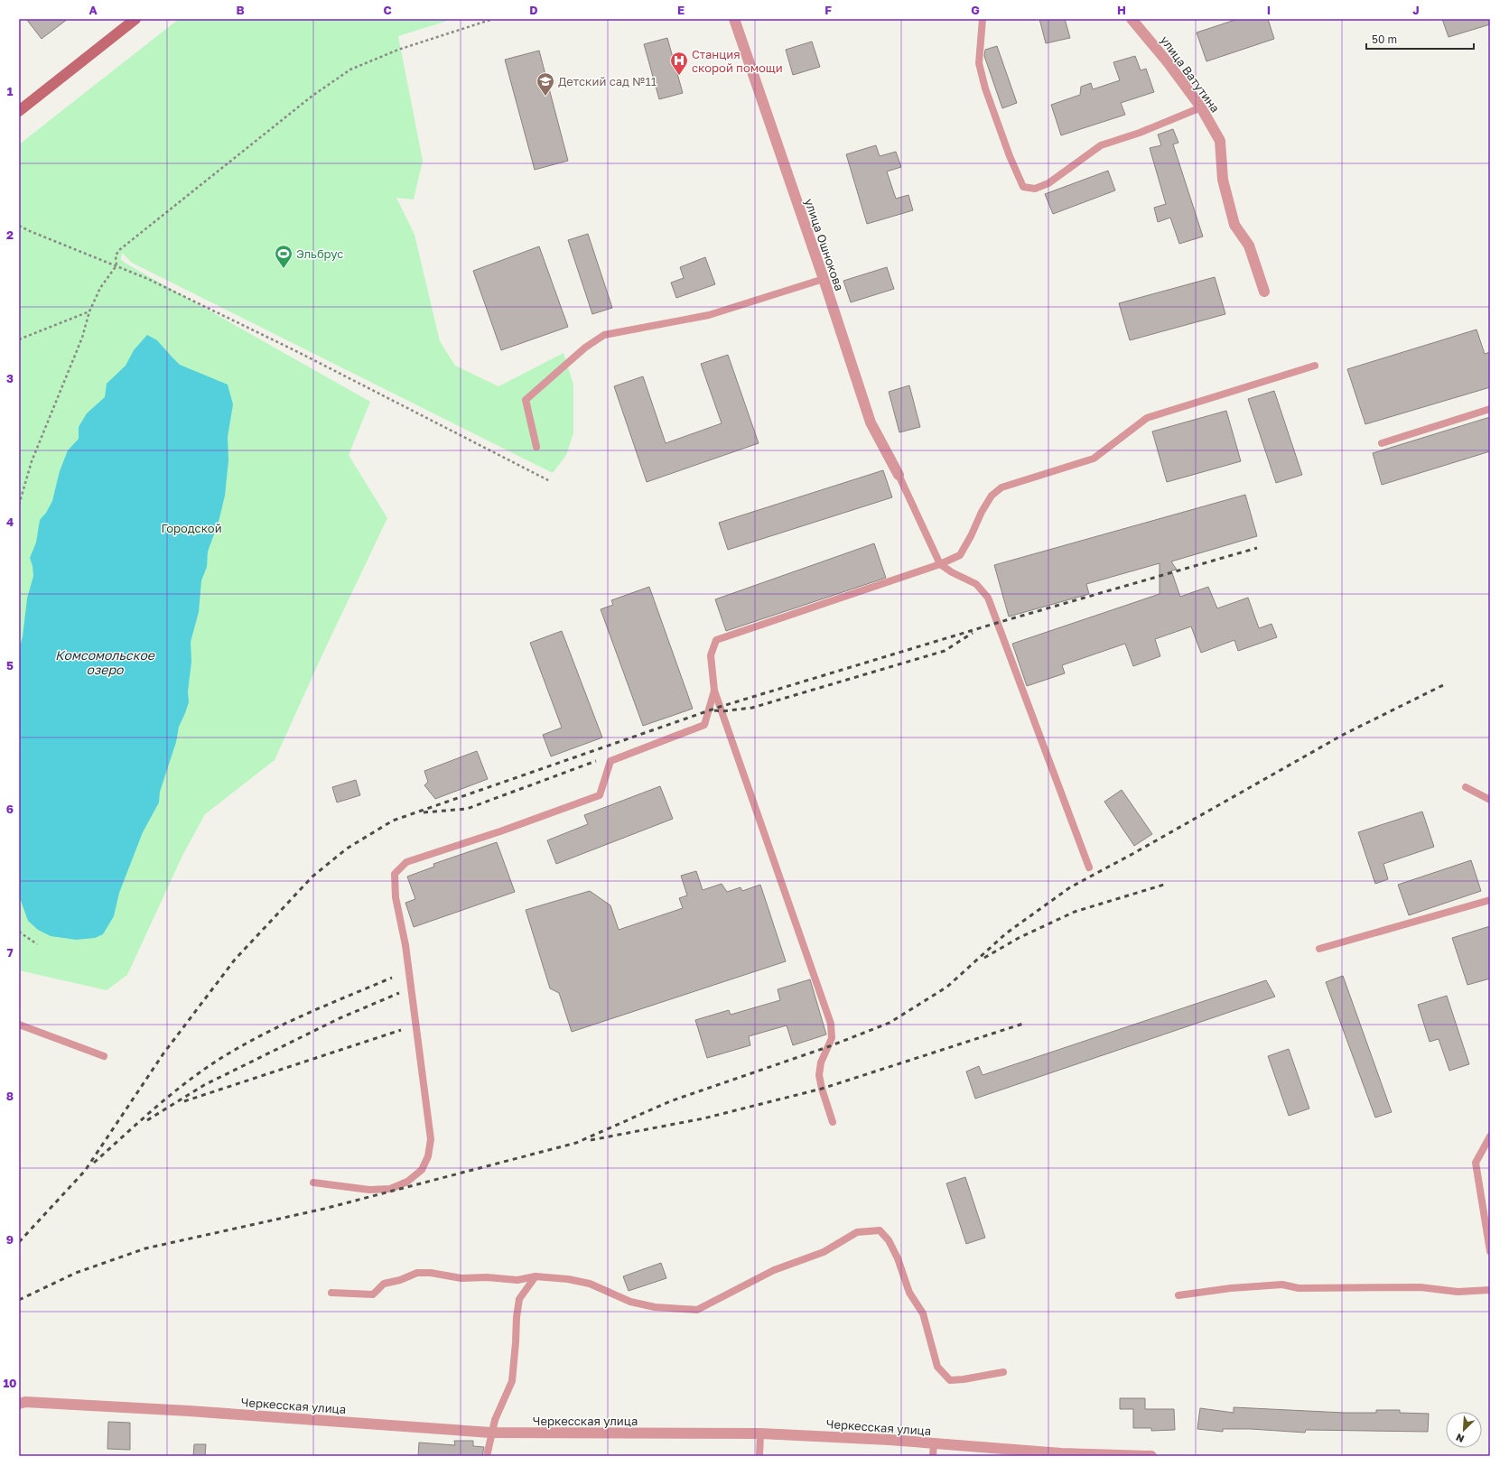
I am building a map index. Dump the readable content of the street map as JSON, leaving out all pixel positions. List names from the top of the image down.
{
  "streets": {
    "street": ["улица Ватутина", "улица Ошнокова", "Черкесская улица"]
  },
  "water": ["Комсомольское озеро"],
  "parks": ["Городской"],
  "places": {
    "hospital": ["Станция скорой помощи"],
    "school or university": ["Детский сад №11"],
    "sports": ["Эльбрус"]
  },
  "scale_bar": "50 m",
  "north": "bottom left",
  "grid": {
    "columns": [
      "A",
      "B",
      "C",
      "D",
      "E",
      "F",
      "G",
      "H",
      "I",
      "J"
    ],
    "rows": [
      "1",
      "2",
      "3",
      "4",
      "5",
      "6",
      "7",
      "8",
      "9",
      "10"
    ]
  }
}
